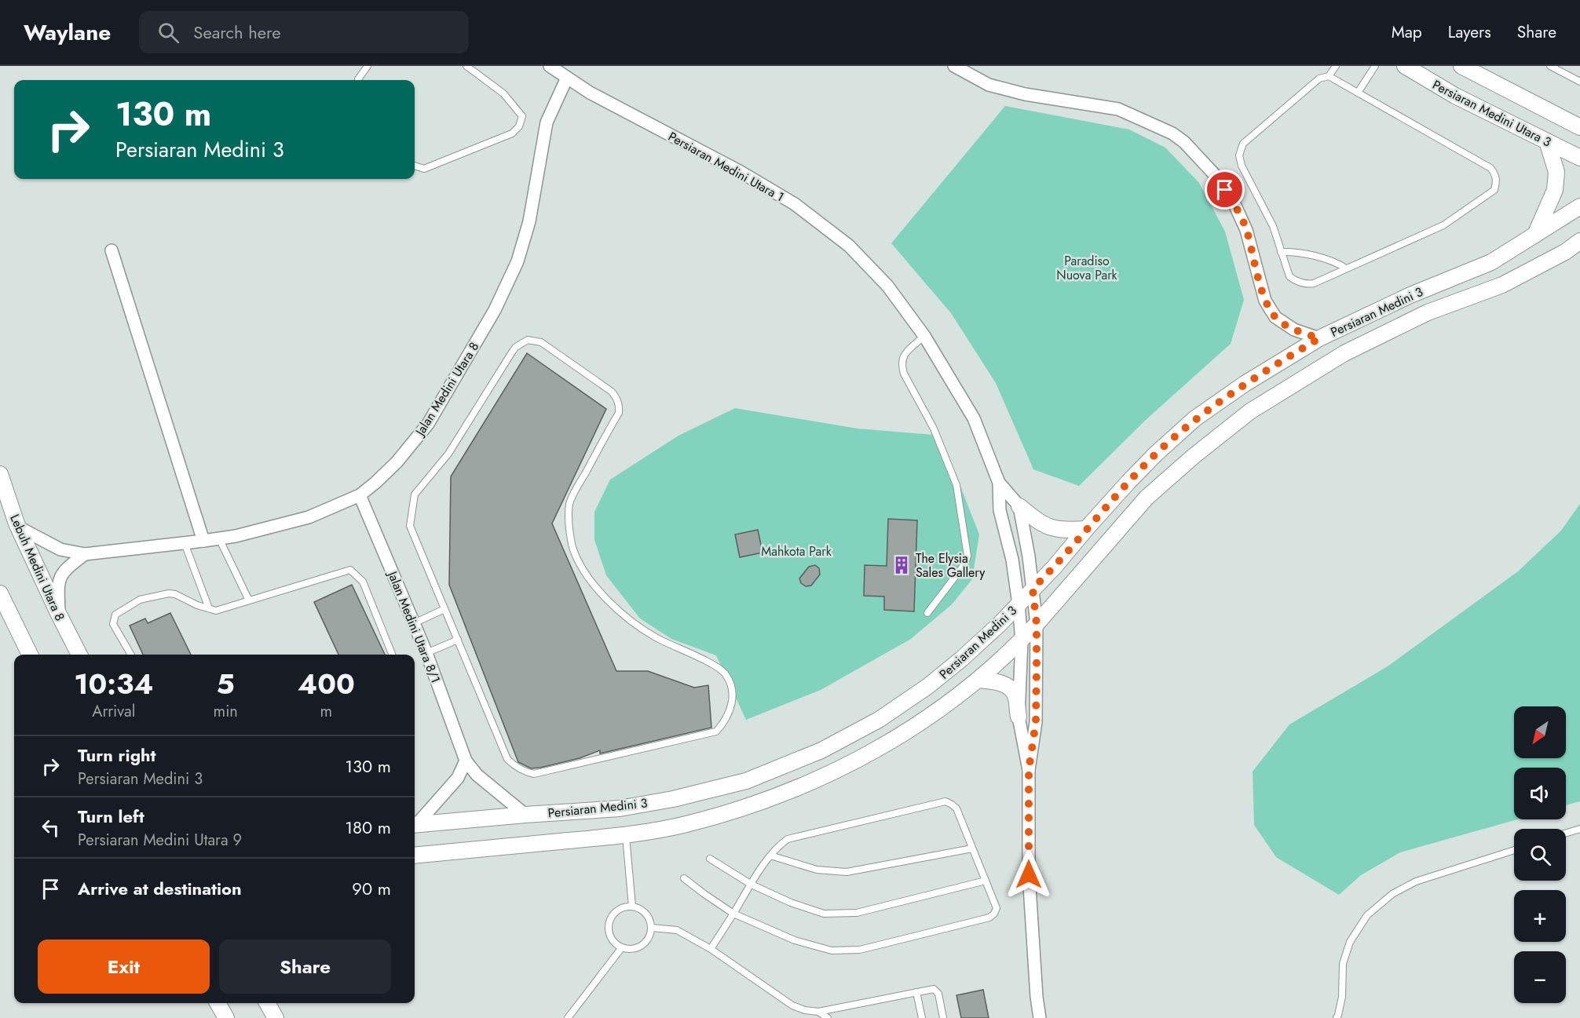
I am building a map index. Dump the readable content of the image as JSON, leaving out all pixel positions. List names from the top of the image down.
{
  "streets": {
    "street": [
      "Persiaran Medini Utara 3",
      "Persiaran Medini Utara 1",
      "Persiaran Medini 3",
      "Jalan Medini Utara 8",
      "Lebuh Medini Utara 8",
      "Jalan Medini Utara 8/1"
    ]
  },
  "crossings": [
    ["Persiaran Medini Utara 1", "Persiaran Medini 3"],
    ["Persiaran Medini Utara 1", "Jalan Medini Utara 8"],
    ["Persiaran Medini 3", "Jalan Medini Utara 8/1"],
    ["Jalan Medini Utara 8", "Lebuh Medini Utara 8"],
    ["Jalan Medini Utara 8", "Jalan Medini Utara 8/1"]
  ],
  "parks": ["Paradiso Nuova Park", "Mahkota Park"],
  "places": {
    "building": ["The Elysia Sales Gallery"]
  },
  "north": "bottom left",
  "page": {
    "header": "Waylane",
    "search": "Search here",
    "nav": ["Map", "Layers", "Share"],
    "turn": ["130 m", "Persiaran Medini 3"],
    "eta": [
      "10:34",
      "Arrival",
      "5",
      "min",
      "400",
      "m"
    ],
    "map_buttons": ["+", "−"],
    "list": [
      {
        "name": "Turn right",
        "note": "Persiaran Medini 3",
        "value": "130 m"
      },
      {
        "name": "Turn left",
        "note": "Persiaran Medini Utara 9",
        "value": "180 m"
      },
      {
        "name": "Arrive at destination",
        "value": "90 m"
      }
    ],
    "buttons": ["Exit", "Share"]
  }
}
